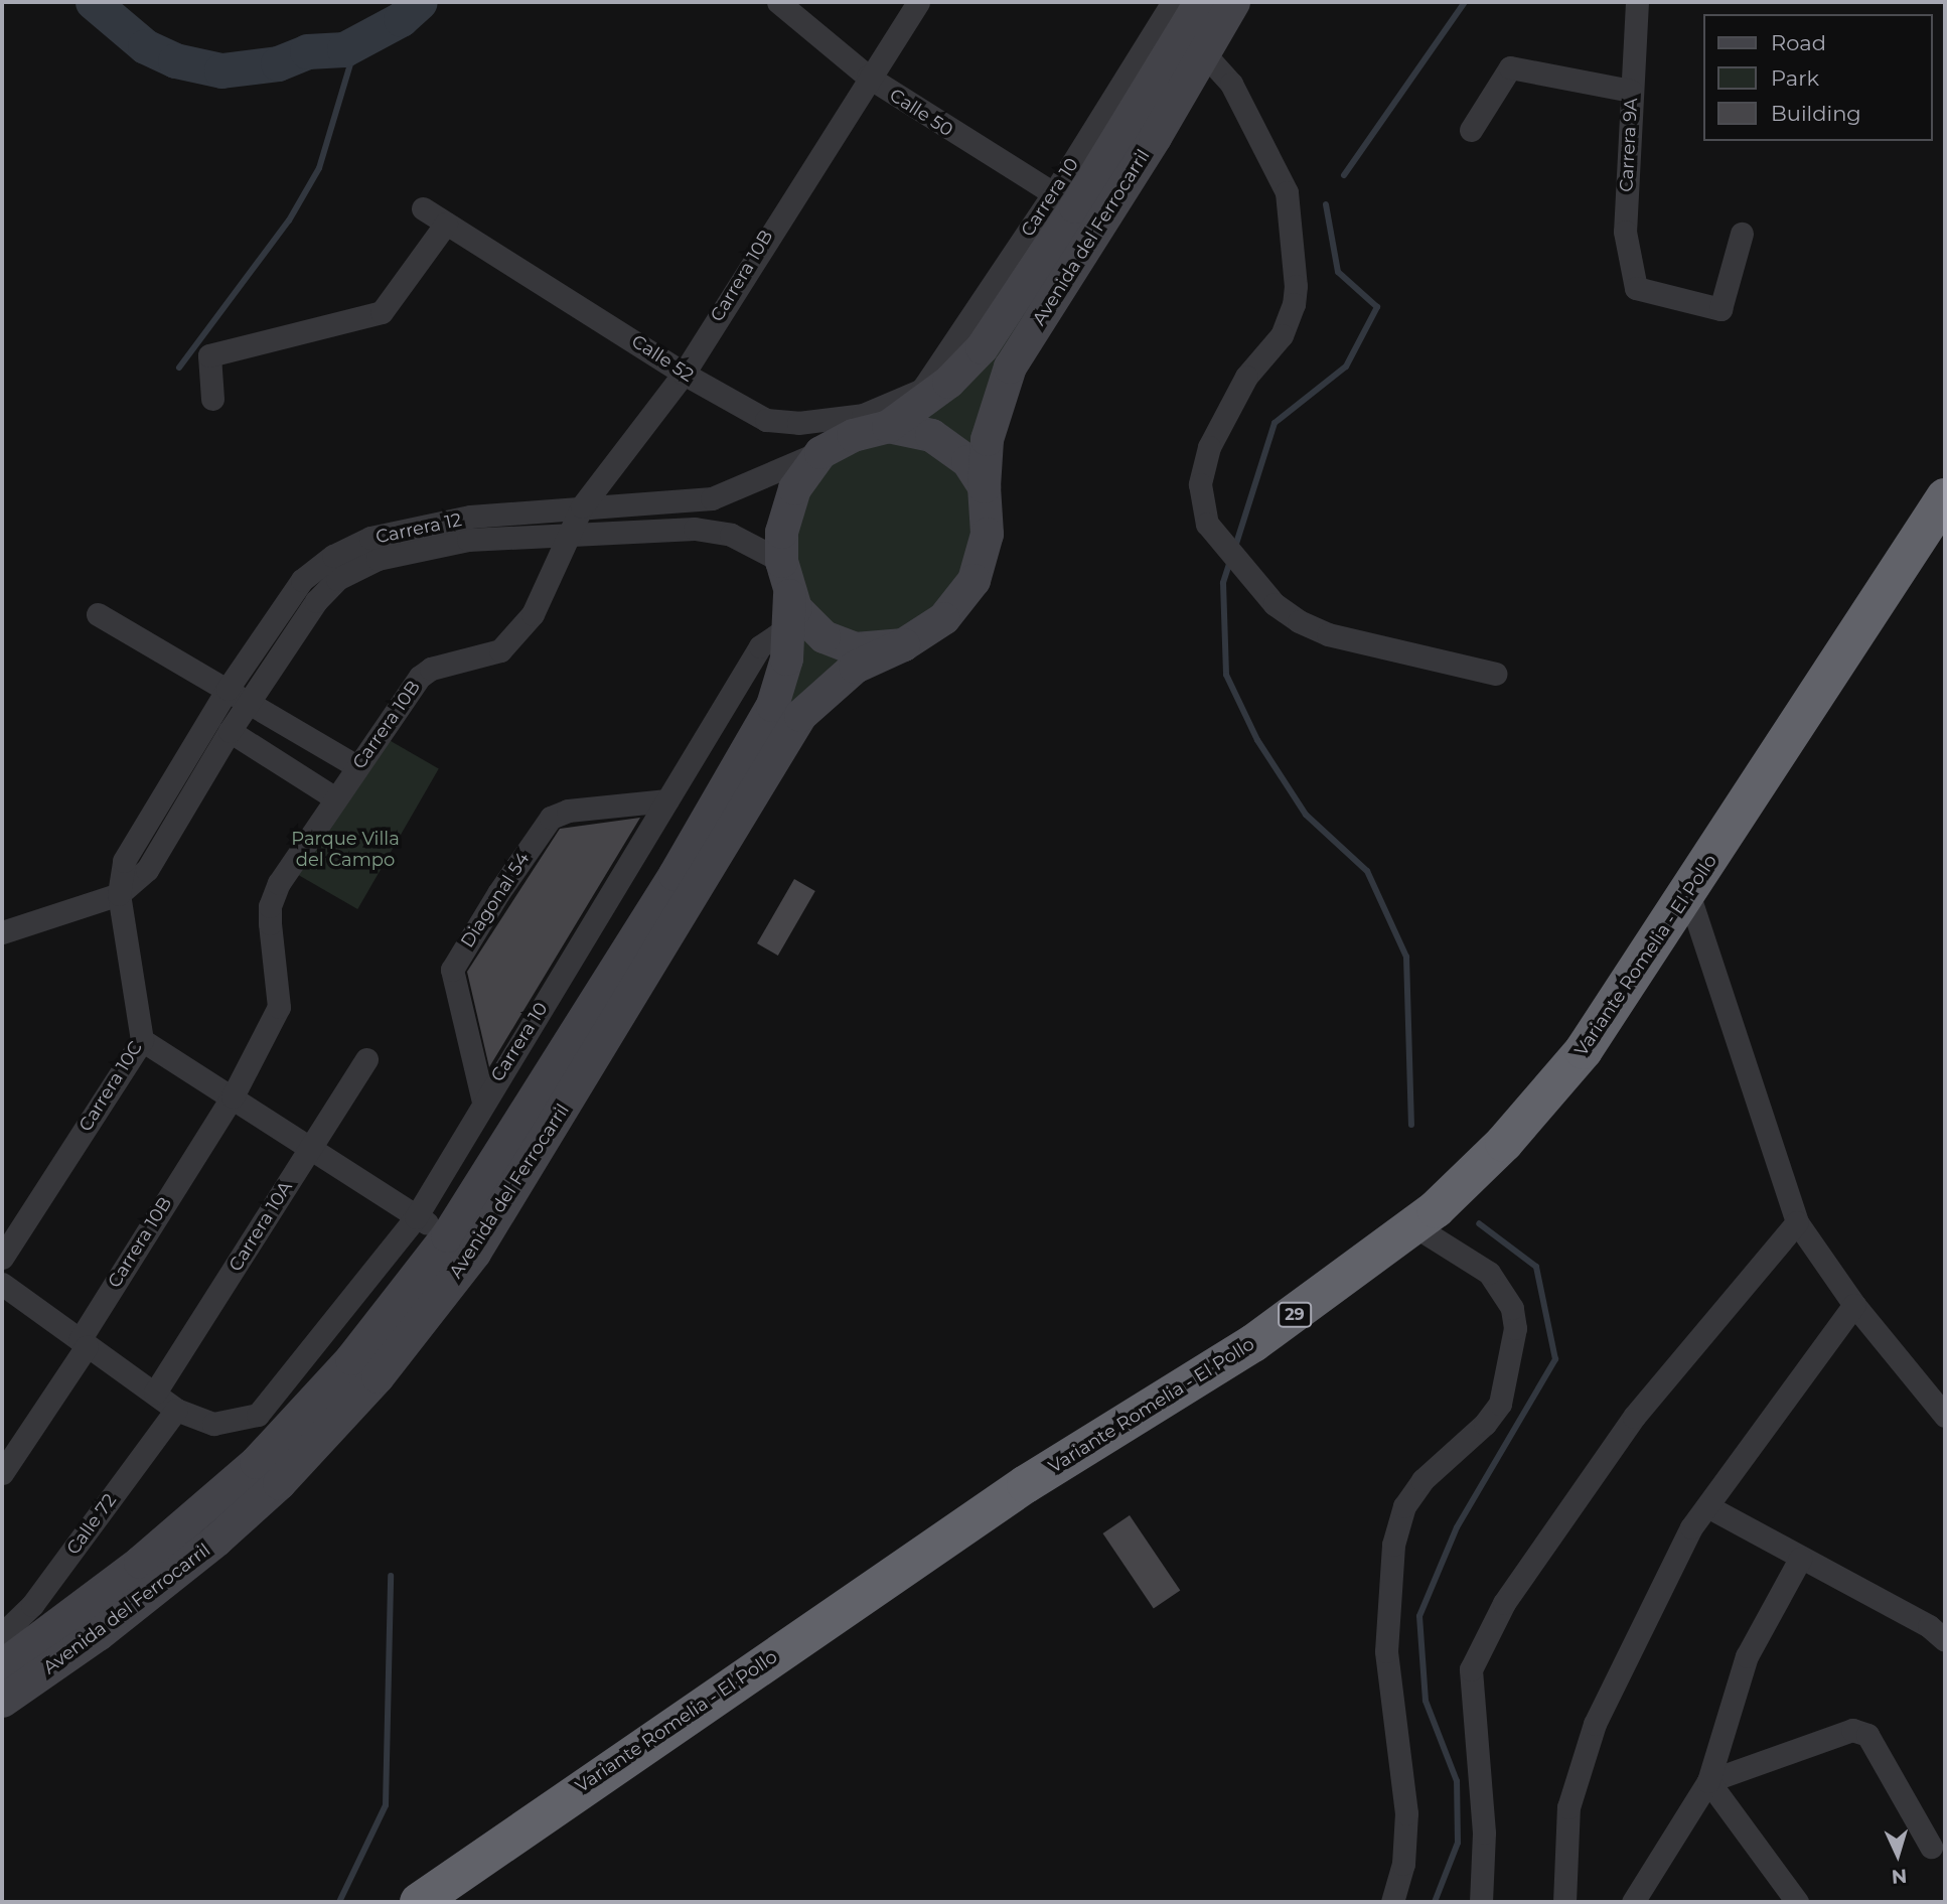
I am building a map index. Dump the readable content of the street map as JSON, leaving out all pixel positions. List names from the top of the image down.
{
  "streets": {
    "highway": ["Variante Romelia - El Pollo", "29"],
    "main road": ["Avenida del Ferrocarril"],
    "street": [
      "Calle 50",
      "Carrera 9A",
      "Carrera 10",
      "Carrera 10B",
      "Calle 52",
      "Carrera 12",
      "Diagonal 54",
      "Carrera 10C",
      "Carrera 10A",
      "Calle 72"
    ]
  },
  "crossings": [
    ["Calle 50", "Carrera 10"],
    ["Calle 50", "Avenida del Ferrocarril"],
    ["Calle 50", "Carrera 10B"],
    ["Carrera 10", "Avenida del Ferrocarril"],
    ["Carrera 10", "Calle 52"],
    ["Carrera 10", "Carrera 12"],
    ["Carrera 10", "Diagonal 54"],
    ["Carrera 10", "Calle 72"],
    ["Avenida del Ferrocarril", "Carrera 12"],
    ["Carrera 10B", "Calle 52"],
    ["Carrera 10B", "Carrera 12"],
    ["Carrera 12", "Carrera 10C"]
  ],
  "parks": ["Parque Villa del Campo"],
  "legend": ["Road", "Park", "Building"],
  "north": "bottom"
}
